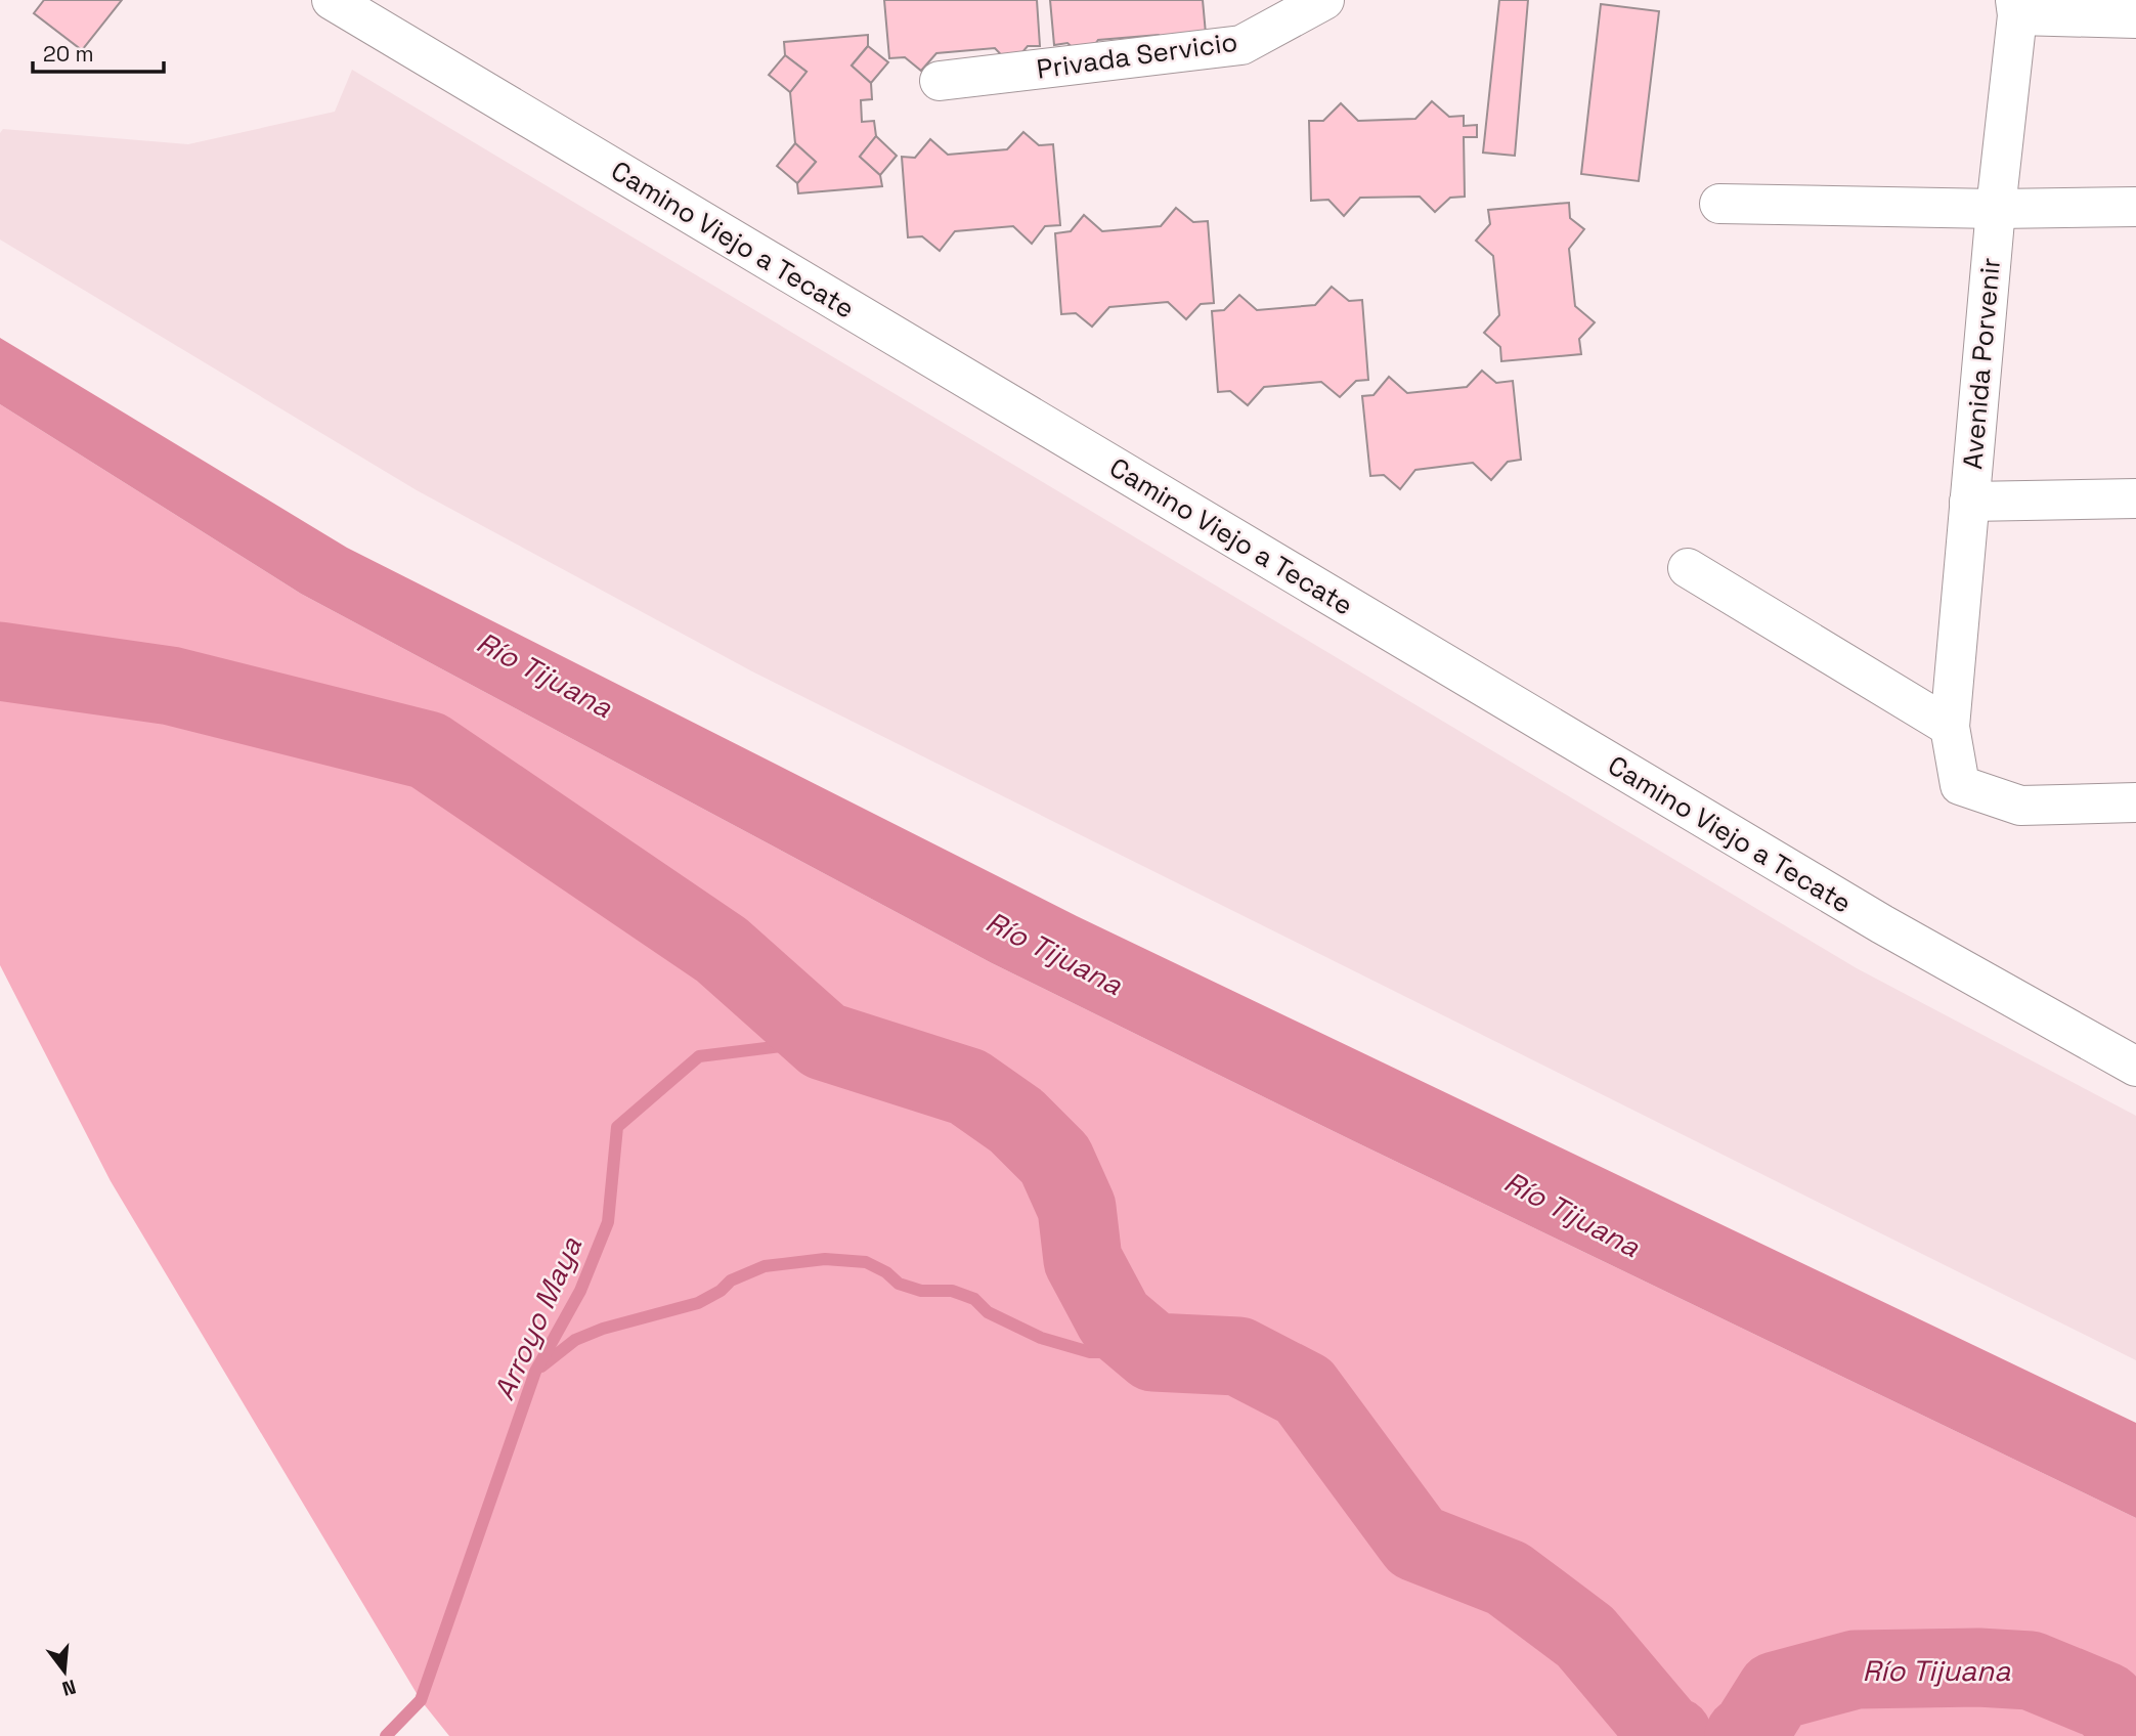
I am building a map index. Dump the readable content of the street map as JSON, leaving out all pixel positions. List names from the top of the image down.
{
  "streets": {
    "street": ["Privada Servicio", "Camino Viejo a Tecate", "Avenida Porvenir"]
  },
  "water": ["Río Tijuana", "Arroyo Maya"],
  "scale_bar": "20 m",
  "north": "bottom"
}
